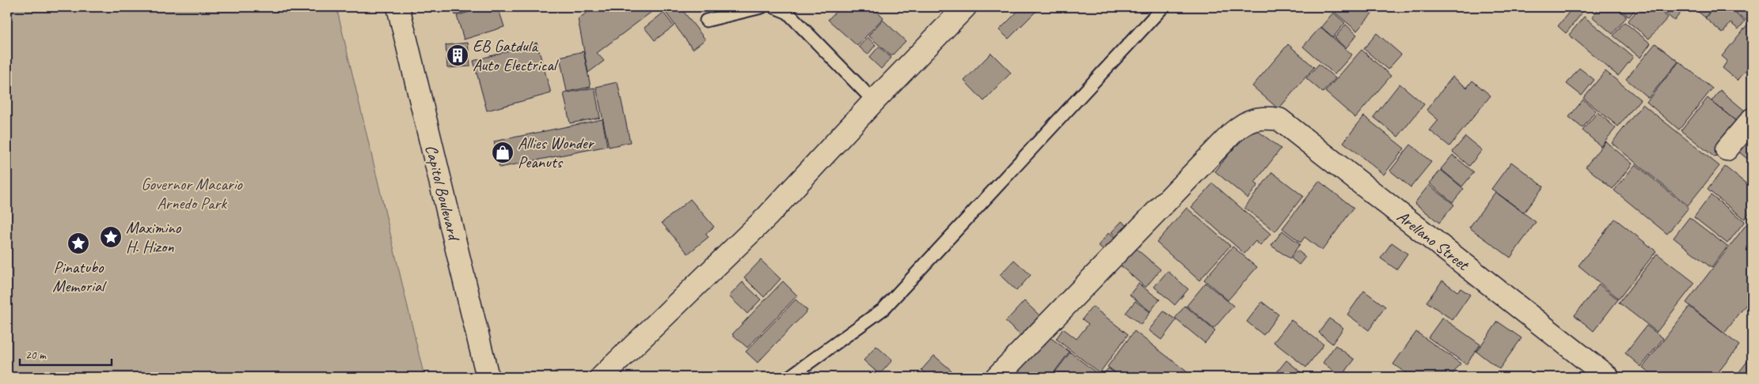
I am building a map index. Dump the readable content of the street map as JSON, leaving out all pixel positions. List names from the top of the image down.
{
  "streets": {
    "street": ["Capitol Boulevard", "Arellano Street"]
  },
  "parks": ["Governor Macario Arnedo Park"],
  "places": {
    "building": ["EB Gatdula Auto Electrical"],
    "shop": ["Allies Wonder Peanuts"],
    "place": ["Maximino H. Hizon", "Pinatubo Memorial"]
  },
  "scale_bar": "20 m"
}
